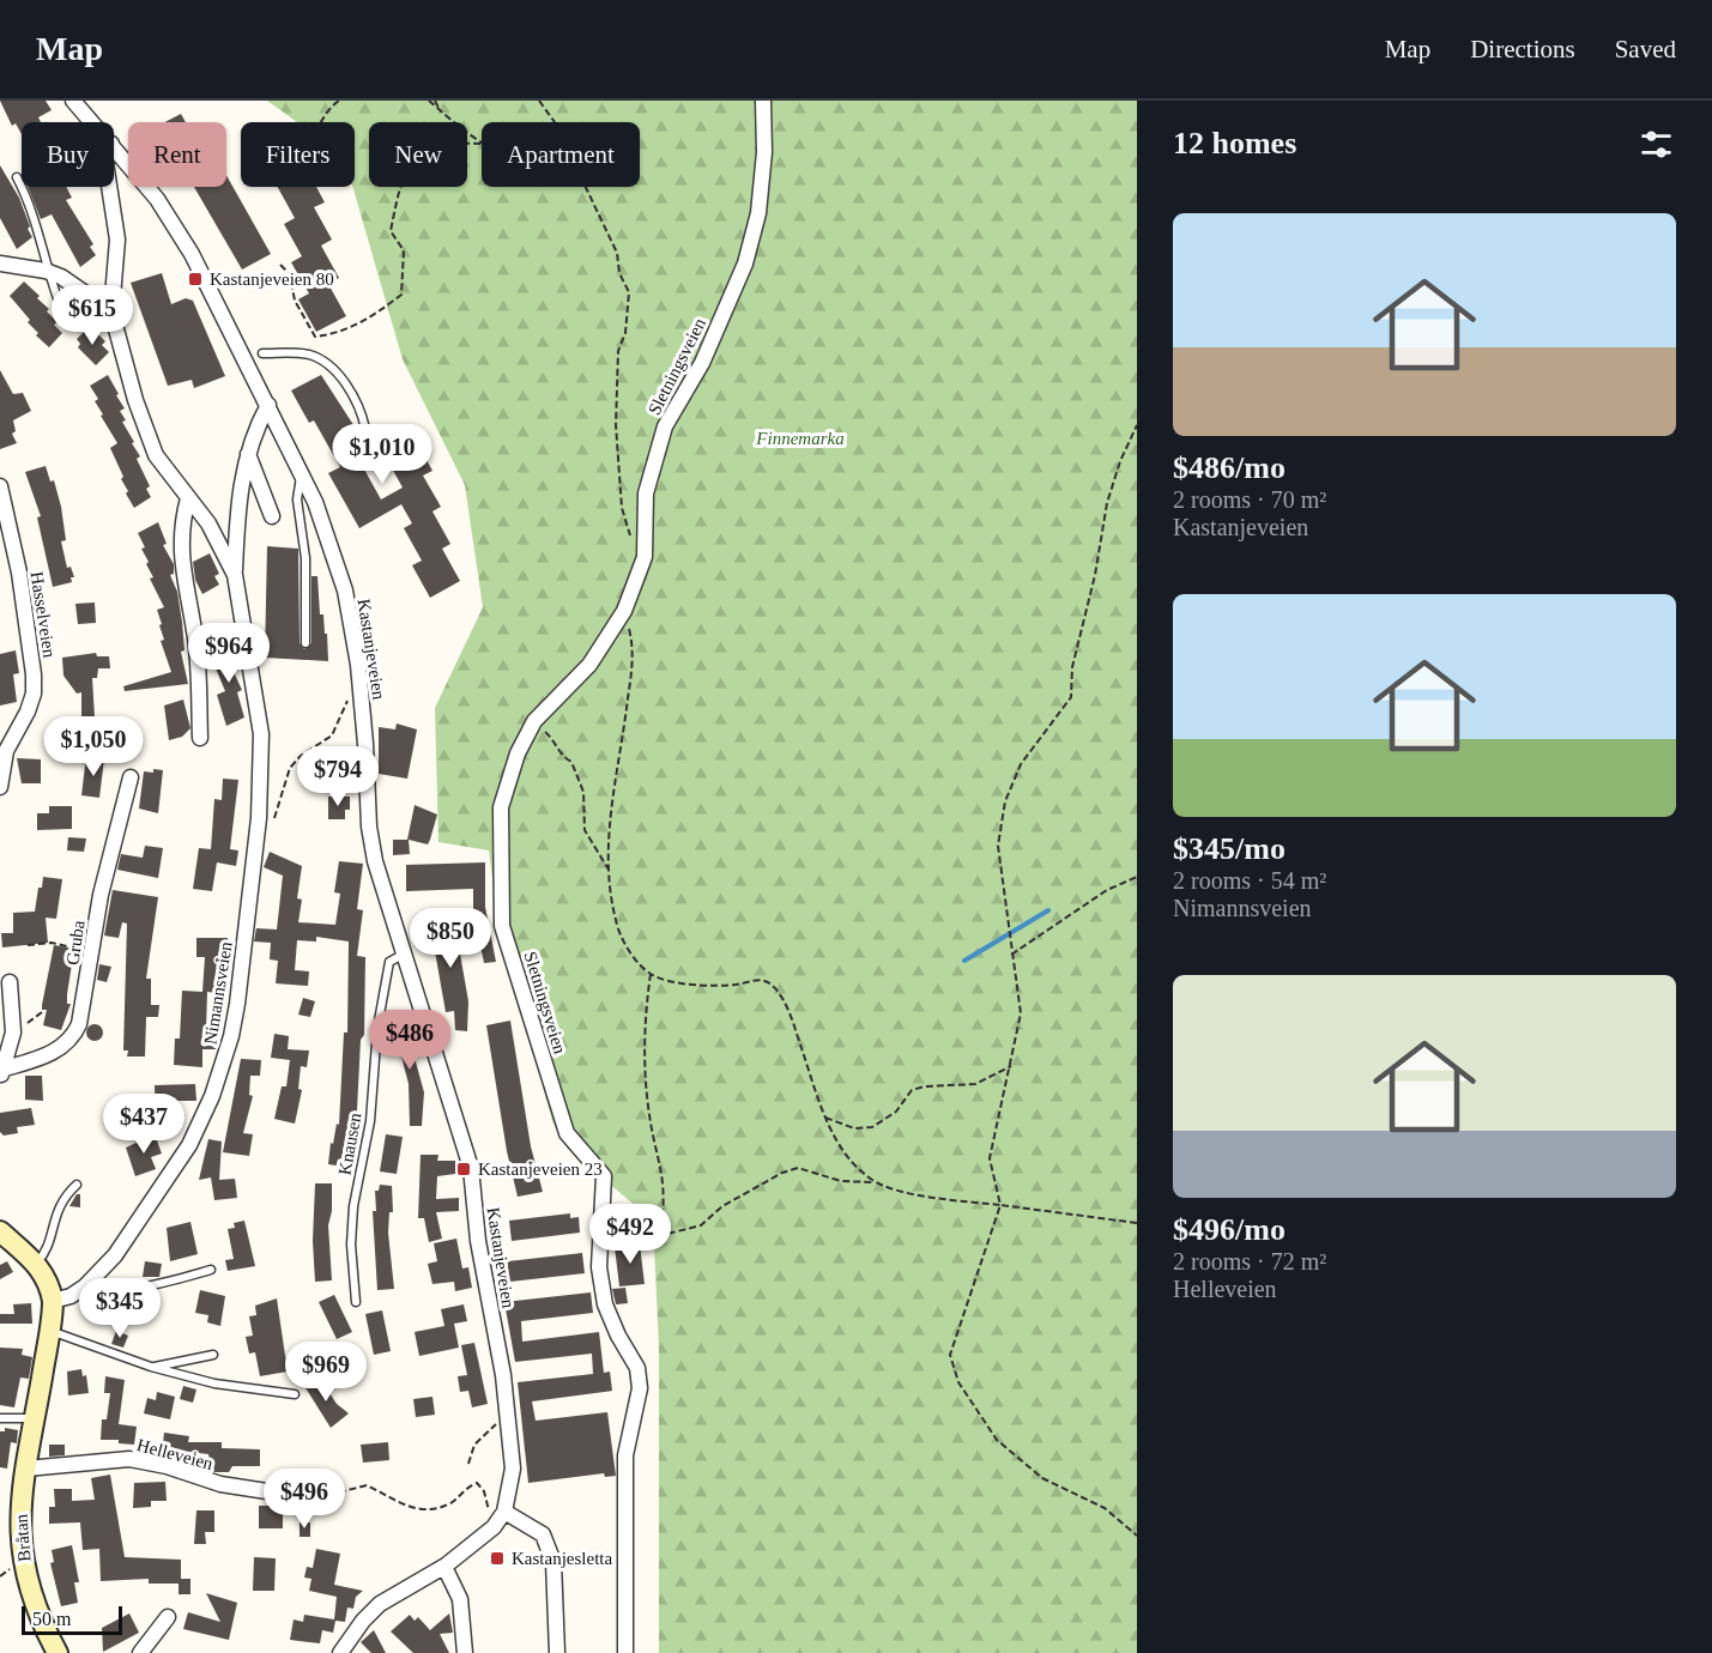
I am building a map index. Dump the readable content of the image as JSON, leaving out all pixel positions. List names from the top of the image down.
{
  "streets": {
    "main road": ["Bråtan"],
    "street": [
      "Sletningsveien",
      "Hasselveien",
      "Kastanjeveien",
      "Gruba",
      "Nimannsveien",
      "Helleveien"
    ],
    "lane": ["Knausen"]
  },
  "crossings": [
    ["Kastanjeveien", "Knausen"],
    ["Nimannsveien", "Bråtan"],
    ["Helleveien", "Bråtan"]
  ],
  "parks": ["Finnemarka"],
  "places": {
    "transit": ["Kastanjeveien 80", "Kastanjeveien 23", "Kastanjesletta"]
  },
  "scale_bar": "50 m",
  "page": {
    "header": "Map",
    "nav": ["Map", "Directions", "Saved"],
    "heading": "12 homes",
    "chip": [
      "Buy",
      "Rent",
      "Filters",
      "New",
      "Apartment"
    ],
    "list": [
      {
        "name": "$486/mo",
        "note": "2 rooms · 70 m² · Kastanjeveien"
      },
      {
        "name": "$345/mo",
        "note": "2 rooms · 54 m² · Nimannsveien"
      },
      {
        "name": "$496/mo",
        "note": "2 rooms · 72 m² · Helleveien"
      }
    ],
    "price": [
      "$615",
      "$1,010",
      "$964",
      "$1,050",
      "$794",
      "$850",
      "$486",
      "$437",
      "$492",
      "$345",
      "$969",
      "$496"
    ],
    "scale": "50 m"
  }
}
